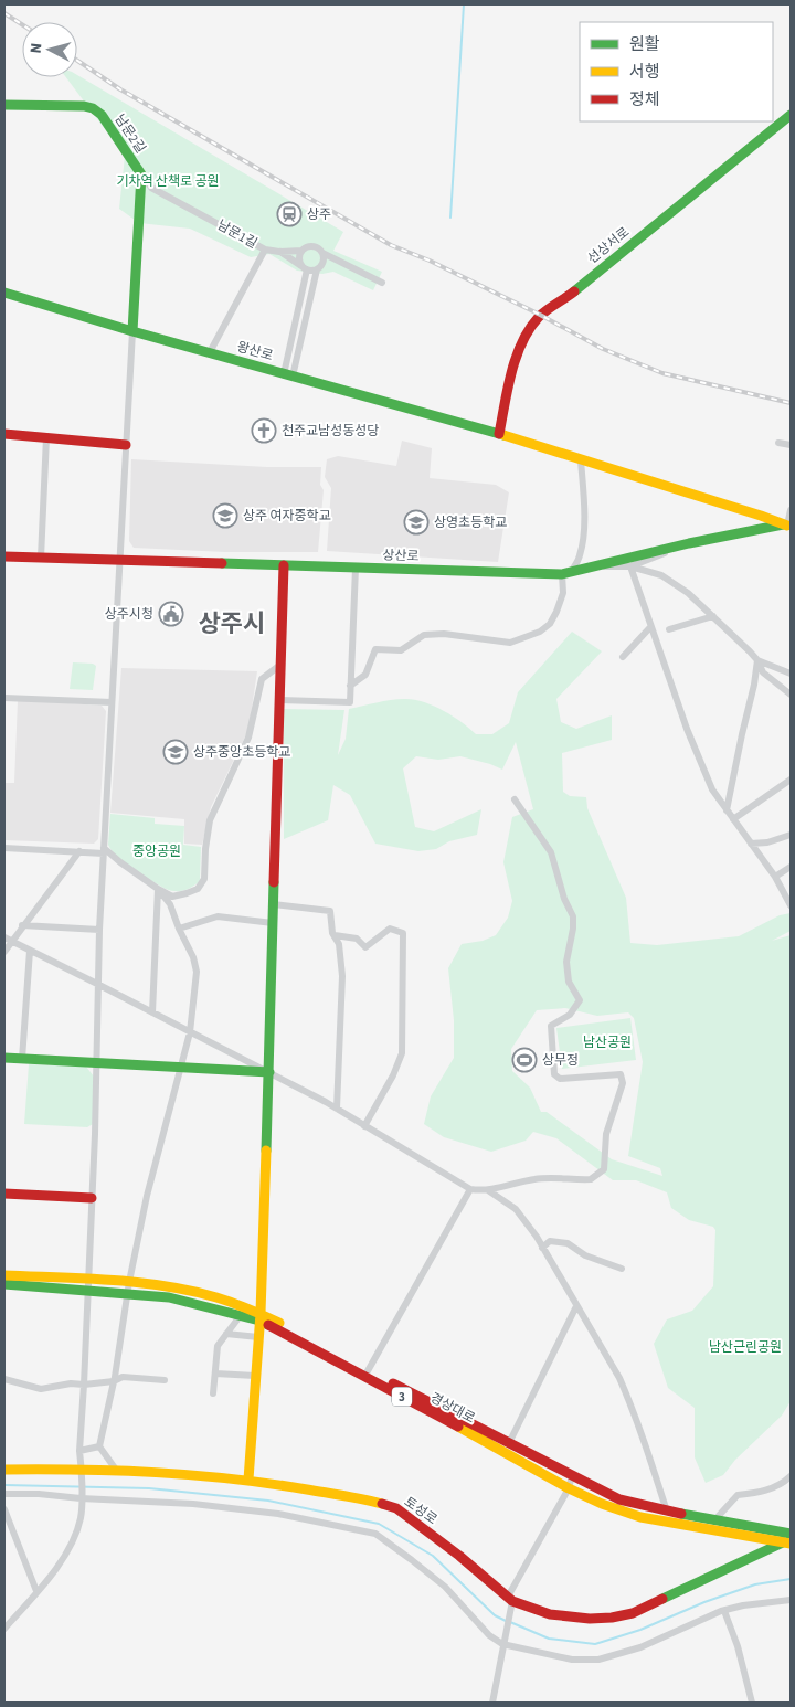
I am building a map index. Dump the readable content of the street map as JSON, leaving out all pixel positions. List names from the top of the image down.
{
  "streets": {
    "street": [
      "남문2길",
      "남문1길",
      "선상서로",
      "왕산로",
      "상산로",
      "3",
      "경상대로",
      "토성로"
    ]
  },
  "crossings": [
    ["남문2길", "남문1길"],
    ["남문2길", "왕산로"],
    ["남문1길", "왕산로"],
    ["선상서로", "왕산로"],
    ["왕산로", "상산로"],
    ["경상대로", "토성로"]
  ],
  "districts": ["상주시"],
  "parks": [
    "기차역 산책로 공원",
    "중앙공원",
    "남산공원",
    "남산근린공원"
  ],
  "places": {
    "station": ["상주"],
    "church": ["천주교남성동성당"],
    "school or university": ["상주 여자중학교", "상영초등학교", "상주중앙초등학교"],
    "public building": ["상주시청"],
    "sports": ["상무정"]
  },
  "legend": ["원활", "서행", "정체"],
  "north": "left"
}
